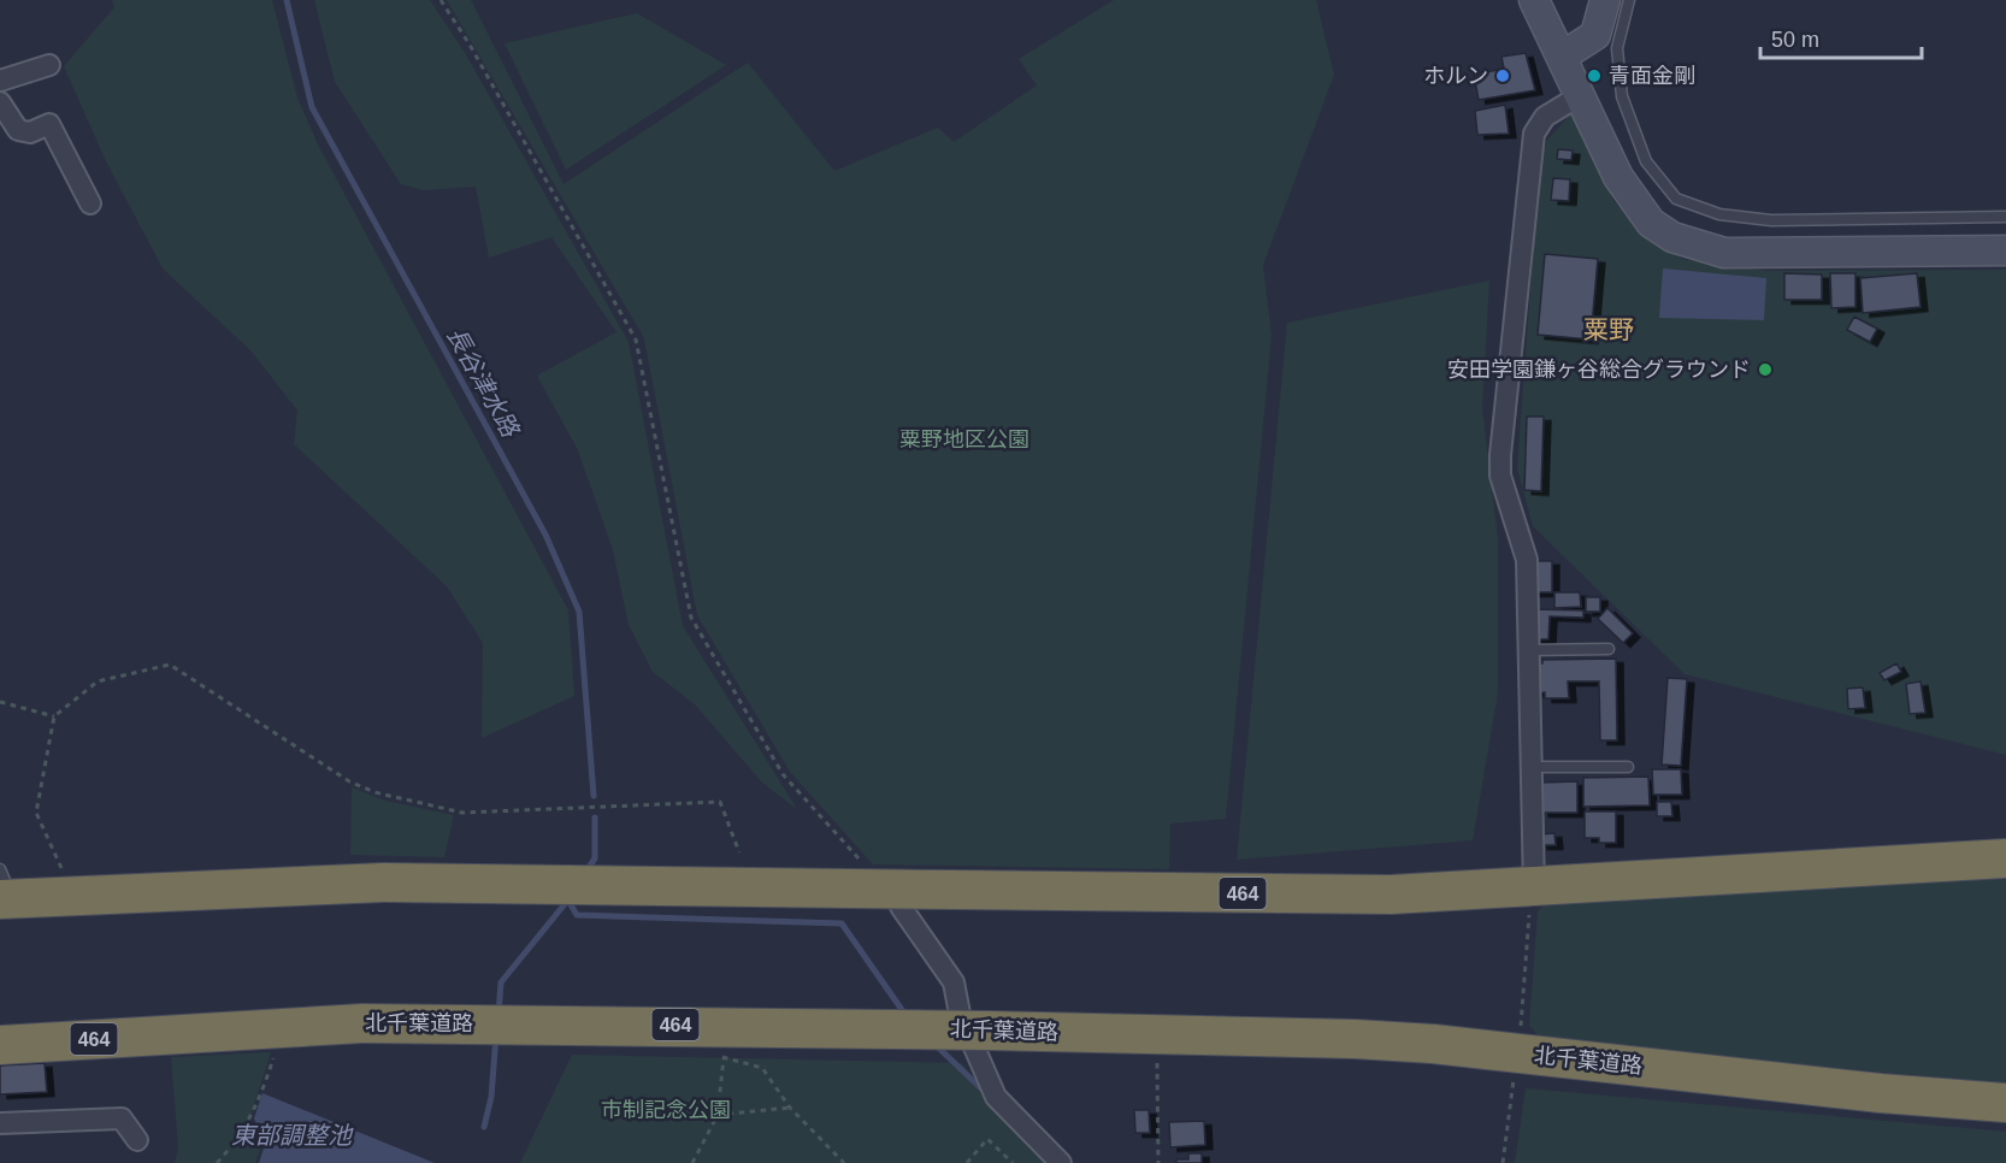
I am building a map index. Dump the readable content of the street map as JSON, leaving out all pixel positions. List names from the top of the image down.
{
  "streets": {
    "highway": ["464", "北千葉道路"]
  },
  "districts": ["粟野"],
  "water": ["長谷津水路", "東部調整池"],
  "parks": ["粟野地区公園", "市制記念公園"],
  "places": ["ホルン", "青面金剛", "安田学園鎌ヶ谷総合グラウンド"],
  "scale_bar": "50 m"
}
